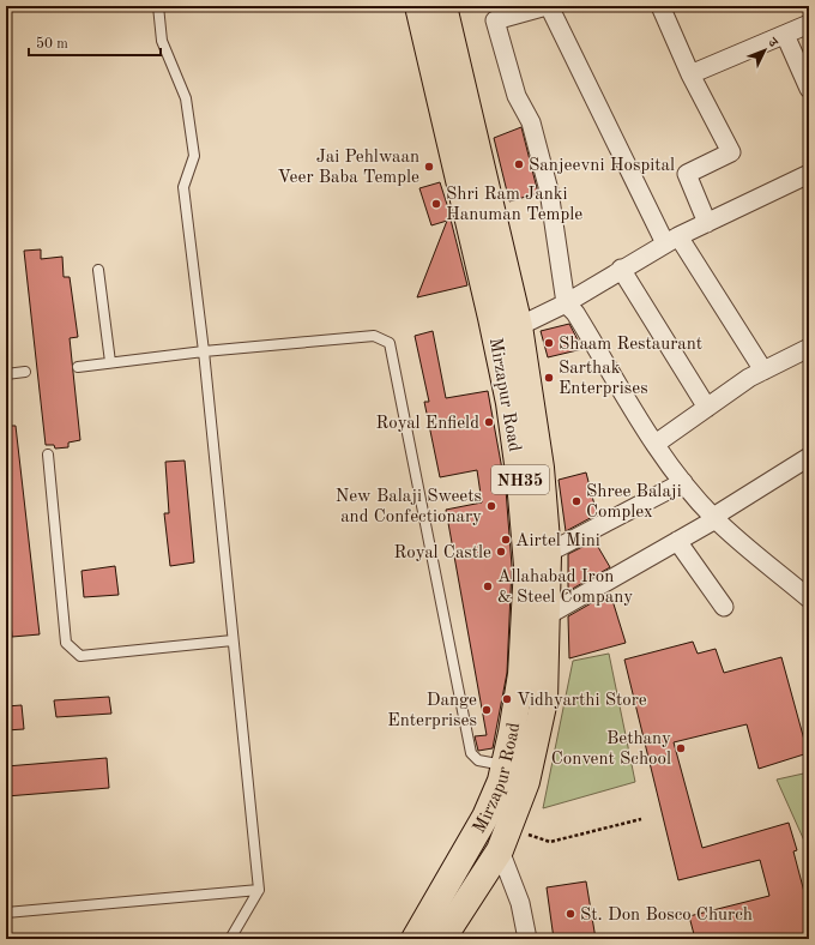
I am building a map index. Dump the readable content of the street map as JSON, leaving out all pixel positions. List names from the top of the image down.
{
  "streets": {
    "highway": ["Mirzapur Road", "NH35"]
  },
  "places": [
    "Sanjeevni Hospital",
    "Jai Pehlwaan Veer Baba Temple",
    "Shri Ram Janki Hanuman Temple",
    "Shaam Restaurant",
    "Sarthak Enterprises",
    "Royal Enfield",
    "Shree Balaji Complex",
    "New Balaji Sweets and Confectionary",
    "Airtel Mini",
    "Royal Castle",
    "Allahabad Iron & Steel Company",
    "Vidhyarthi Store",
    "Dange Enterprises",
    "Bethany Convent School",
    "St. Don Bosco Church"
  ],
  "scale_bar": "50 m",
  "north": "top right"
}
